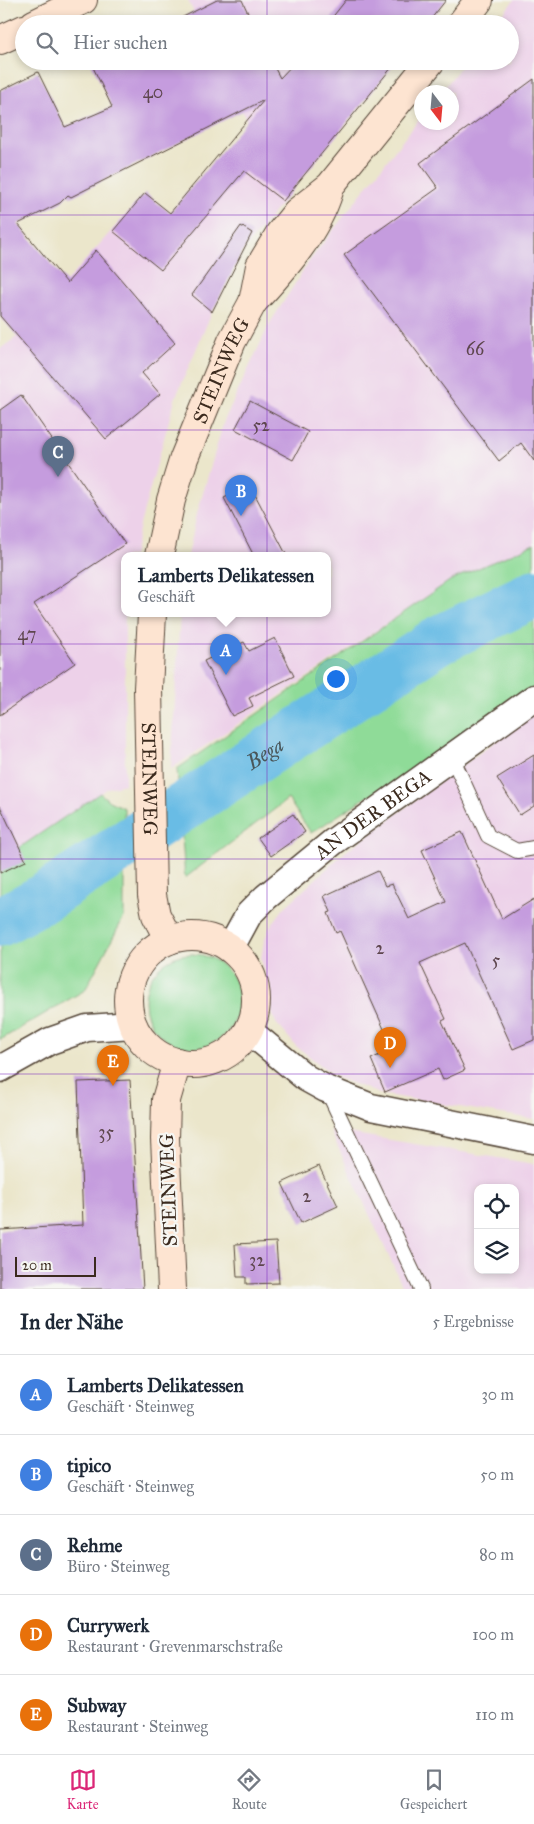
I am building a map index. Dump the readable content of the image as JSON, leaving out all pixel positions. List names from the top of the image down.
{
  "streets": {
    "street": ["STEINWEG", "AN DER BEGA"]
  },
  "crossings": [
    ["STEINWEG", "AN DER BEGA"]
  ],
  "water": ["Bega"],
  "house_numbers": [
    "40",
    "66",
    "52",
    "47",
    "2",
    "5",
    "35",
    "2",
    "32"
  ],
  "scale_bar": "20 m",
  "north": "bottom",
  "page": {
    "search": "Hier suchen",
    "pins": [
      "C",
      "B",
      "A",
      "D",
      "E"
    ],
    "popup": ["Lamberts Delikatessen", "Geschäft"],
    "scale": "20 m",
    "heading": ["In der Nähe", "5 Ergebnisse"],
    "list": [
      {
        "mark": "A",
        "name": "Lamberts Delikatessen",
        "note": "Geschäft · Steinweg",
        "value": "30 m"
      },
      {
        "mark": "B",
        "name": "tipico",
        "note": "Geschäft · Steinweg",
        "value": "50 m"
      },
      {
        "mark": "C",
        "name": "Rehme",
        "note": "Büro · Steinweg",
        "value": "80 m"
      },
      {
        "mark": "D",
        "name": "Currywerk",
        "note": "Restaurant · Grevenmarschstraße",
        "value": "100 m"
      },
      {
        "mark": "E",
        "name": "Subway",
        "note": "Restaurant · Steinweg",
        "value": "110 m"
      }
    ],
    "nav": ["Karte", "Route", "Gespeichert"]
  }
}
